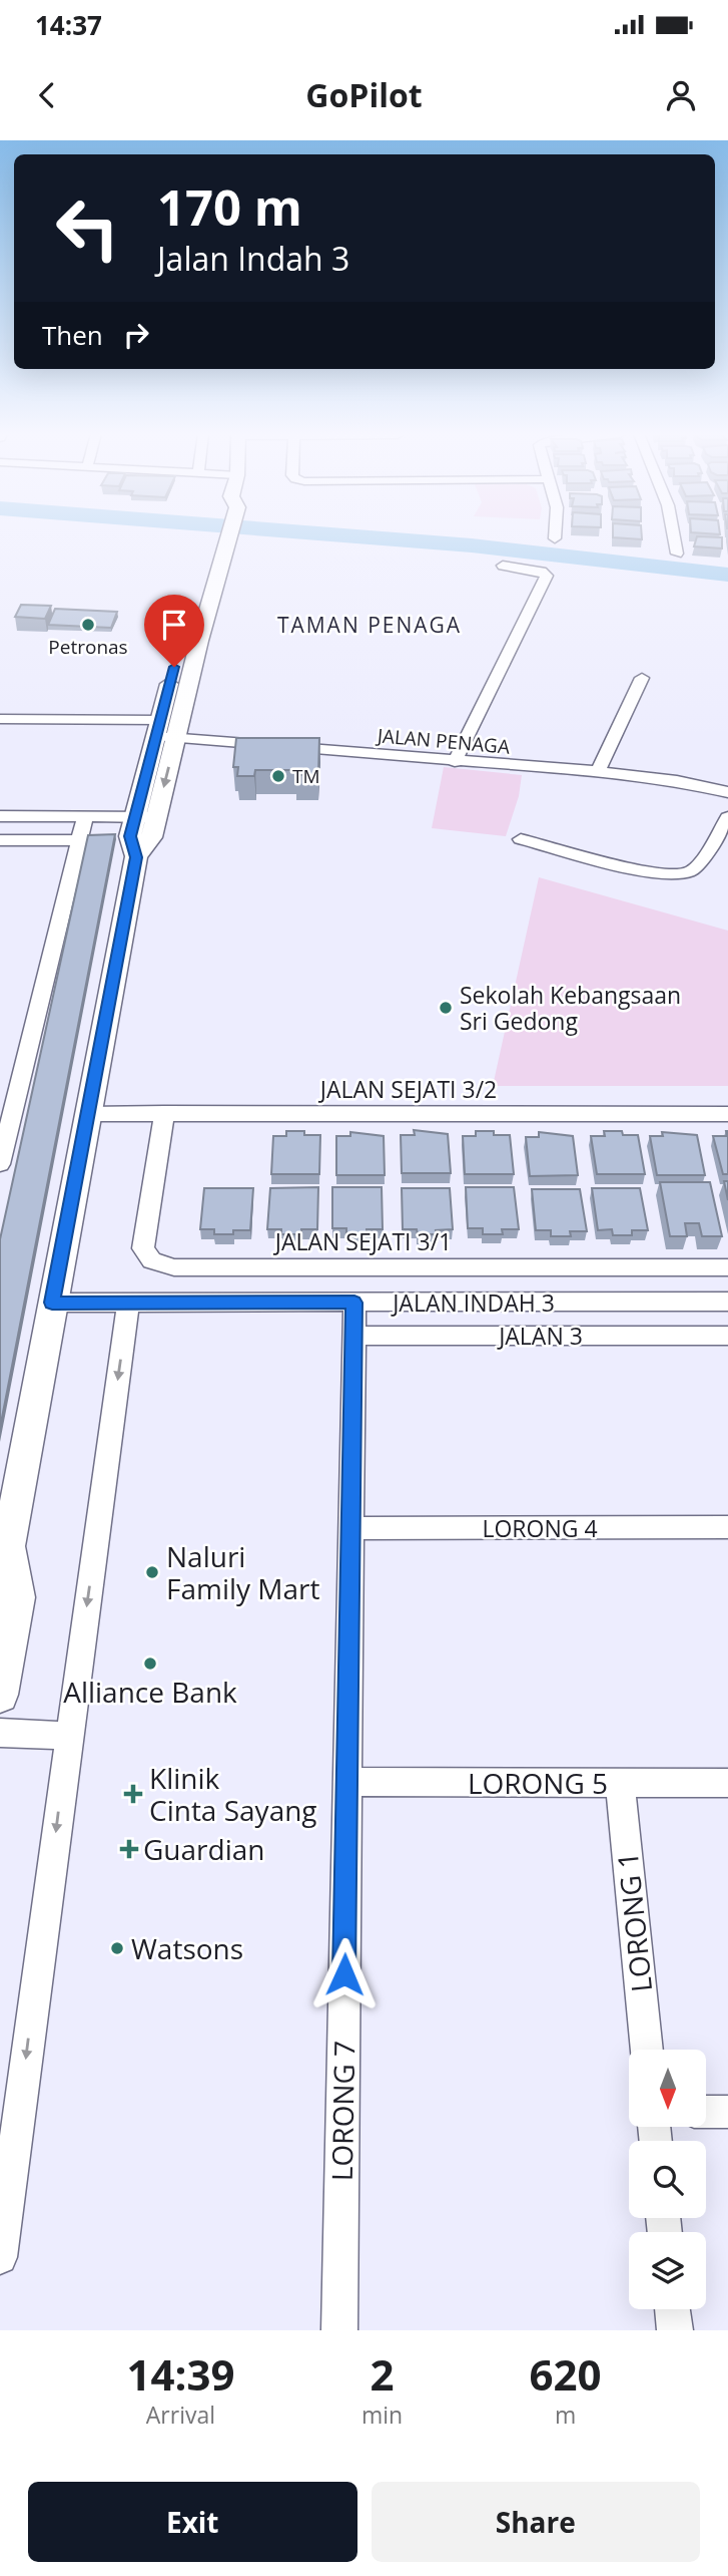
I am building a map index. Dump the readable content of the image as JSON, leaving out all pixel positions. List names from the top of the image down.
{
  "streets": {
    "street": [
      "JALAN PENAGA",
      "JALAN SEJATI 3/2",
      "JALAN SEJATI 3/1",
      "JALAN INDAH 3",
      "JALAN 3",
      "LORONG 4",
      "LORONG 5",
      "LORONG 1",
      "LORONG 7"
    ]
  },
  "crossings": [
    ["JALAN SEJATI 3/2", "JALAN SEJATI 3/1"],
    ["JALAN INDAH 3", "LORONG 7"],
    ["JALAN 3", "LORONG 7"],
    ["LORONG 4", "LORONG 7"],
    ["LORONG 5", "LORONG 1"],
    ["LORONG 5", "LORONG 7"]
  ],
  "districts": ["TAMAN PENAGA"],
  "places": {
    "other": [
      "Petronas",
      "TM",
      "Sekolah Kebangsaan Sri Gedong",
      "Naluri Family Mart",
      "Alliance Bank",
      "Watsons"
    ],
    "health": ["Klinik Cinta Sayang", "Guardian"]
  },
  "north": "bottom",
  "page": {
    "status": "14:37",
    "header": "GoPilot",
    "turn": ["170 m", "Jalan Indah 3"],
    "then": "Then",
    "eta": [
      "14:39",
      "Arrival",
      "2",
      "min",
      "620",
      "m"
    ],
    "buttons": ["Exit", "Share"]
  }
}
